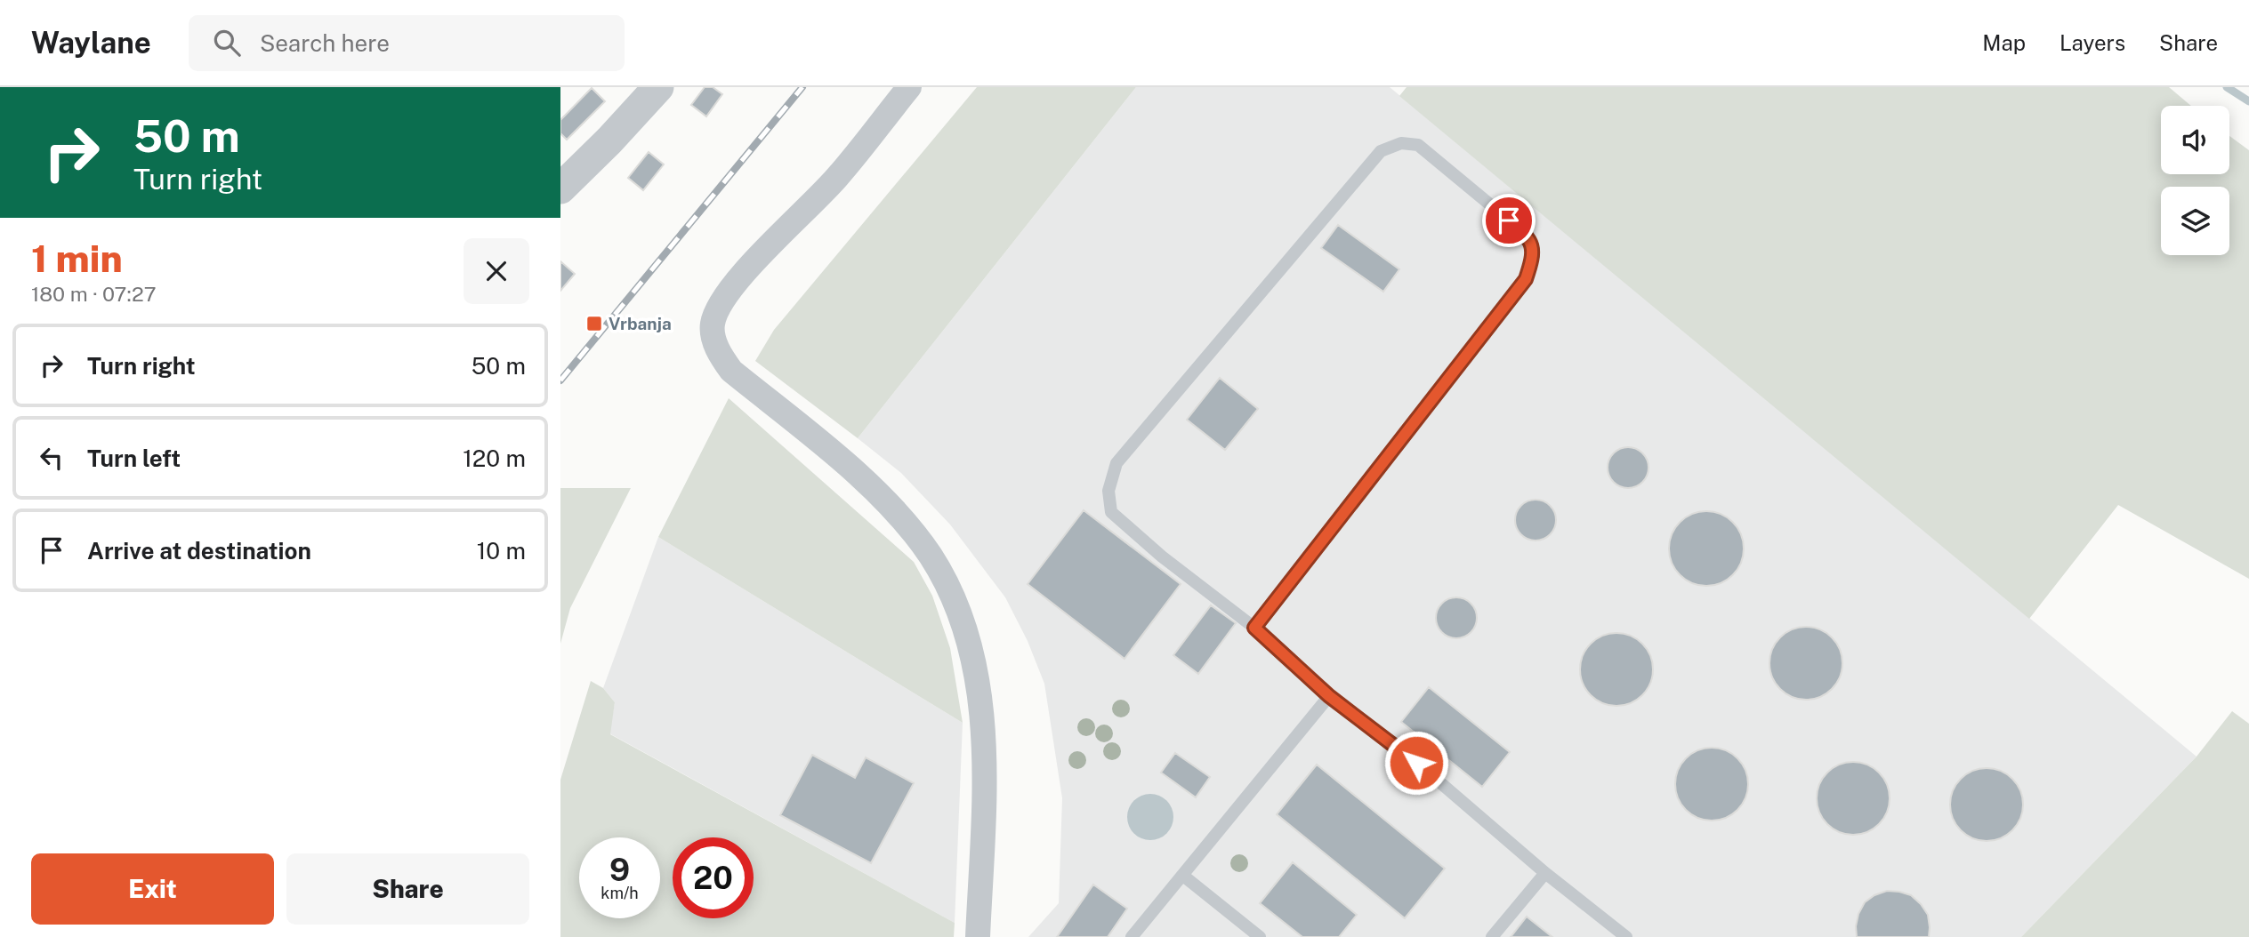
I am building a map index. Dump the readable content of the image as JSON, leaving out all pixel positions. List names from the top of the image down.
{
  "places": {
    "transit": ["Vrbanja"]
  },
  "page": {
    "header": "Waylane",
    "search": "Search here",
    "nav": ["Map", "Layers", "Share"],
    "turn": ["50 m", "Turn right"],
    "heading": ["1 min", "180 m · 07:27"],
    "list": [
      {
        "name": "Turn right",
        "value": "50 m"
      },
      {
        "name": "Turn left",
        "value": "120 m"
      },
      {
        "name": "Arrive at destination",
        "value": "10 m"
      }
    ],
    "speed": "9 km/h",
    "limit": "20",
    "buttons": ["Exit", "Share"]
  }
}
